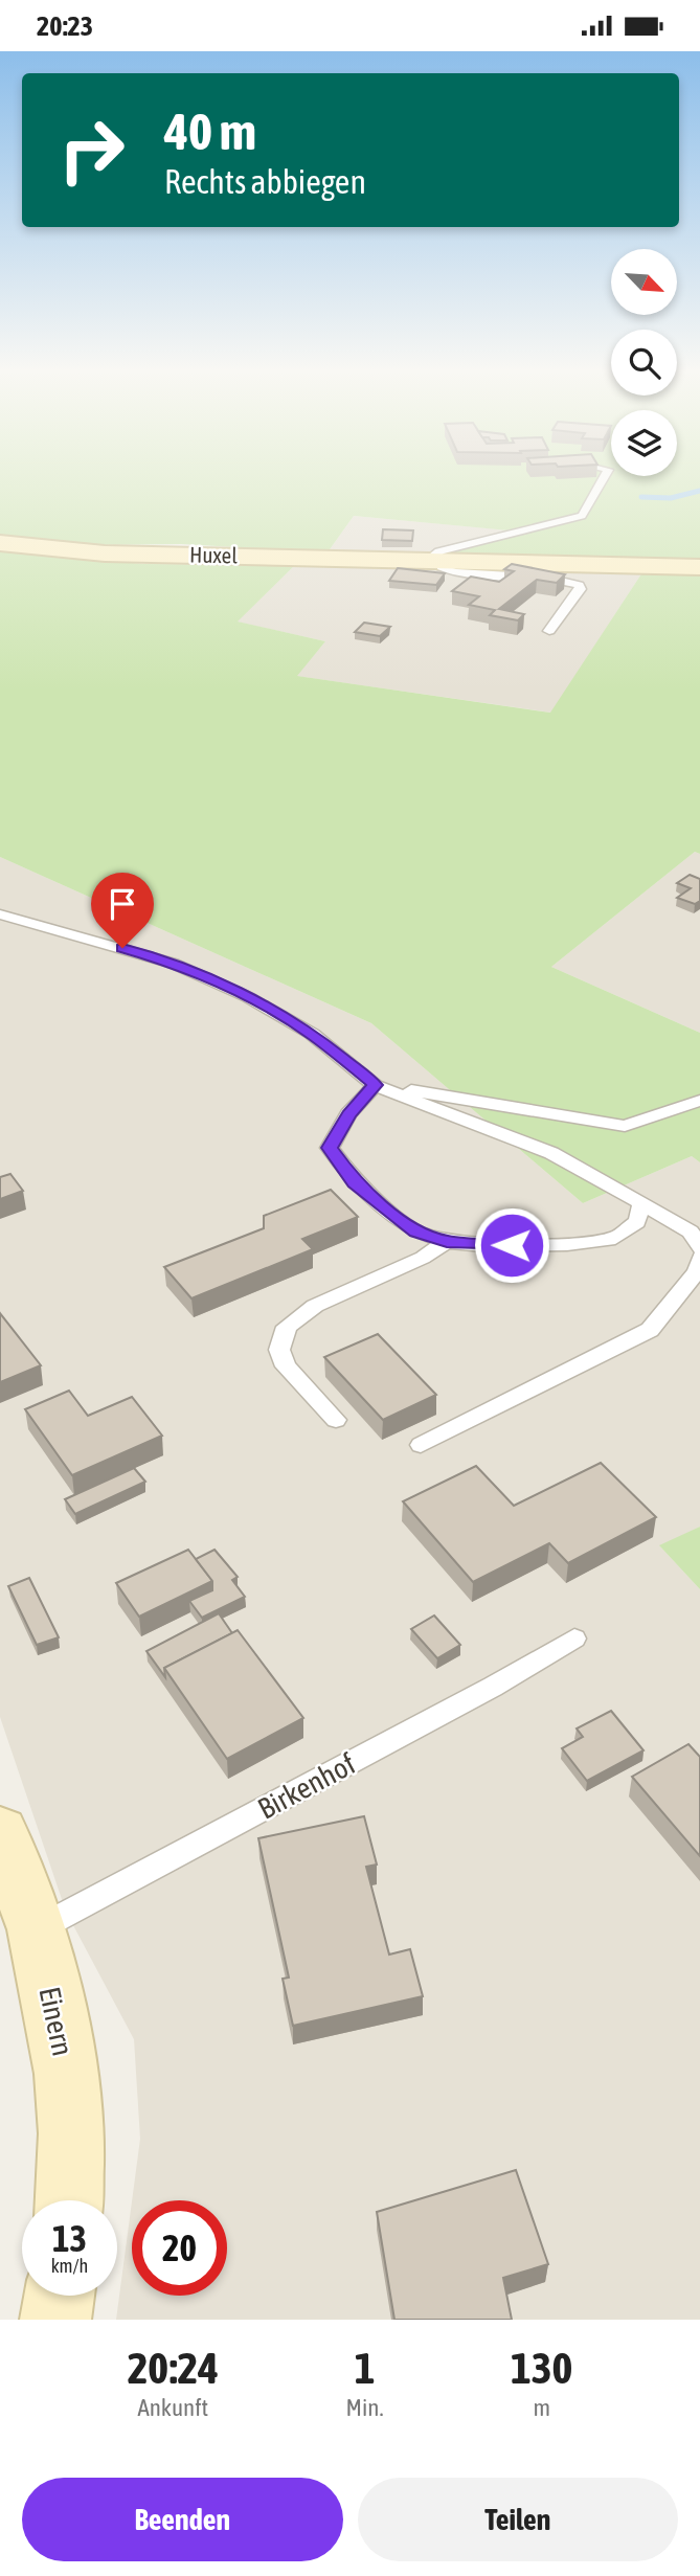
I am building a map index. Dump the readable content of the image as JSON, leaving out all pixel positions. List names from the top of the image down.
{
  "streets": {
    "street": ["Huxel", "Einern"],
    "lane": ["Birkenhof"]
  },
  "crossings": [
    ["Birkenhof", "Einern"]
  ],
  "north": "bottom right",
  "page": {
    "status": "20:23",
    "turn": ["40 m", "Rechts abbiegen"],
    "speed": "13 km/h",
    "limit": "20",
    "eta": [
      "20:24",
      "Ankunft",
      "1",
      "Min.",
      "130",
      "m"
    ],
    "buttons": ["Beenden", "Teilen"]
  }
}
